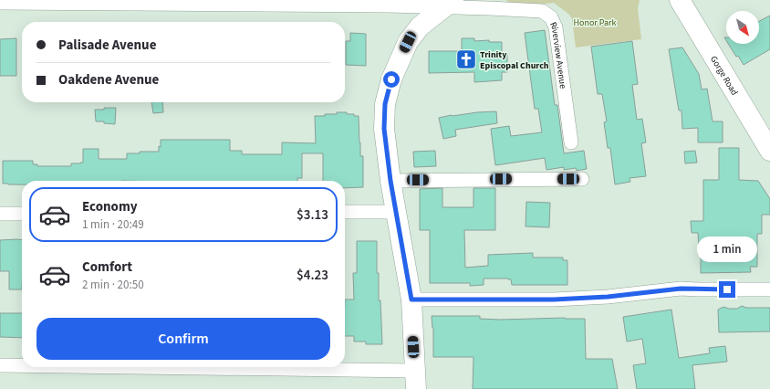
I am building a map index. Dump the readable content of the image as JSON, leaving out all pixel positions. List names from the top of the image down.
{
  "streets": {
    "main road": ["Gorge Road"],
    "street": ["Riverview Avenue"]
  },
  "parks": ["Honor Park"],
  "places": {
    "church": ["Trinity Episcopal Church"]
  },
  "north": "bottom right",
  "page": {
    "banner": ["Palisade Avenue", "Oakdene Avenue"],
    "list": [
      {
        "name": "Economy",
        "note": "1 min · 20:49",
        "value": "$3.13"
      },
      {
        "name": "Comfort",
        "note": "2 min · 20:50",
        "value": "$4.23"
      }
    ],
    "bubble": "1 min",
    "buttons": "Confirm"
  }
}
